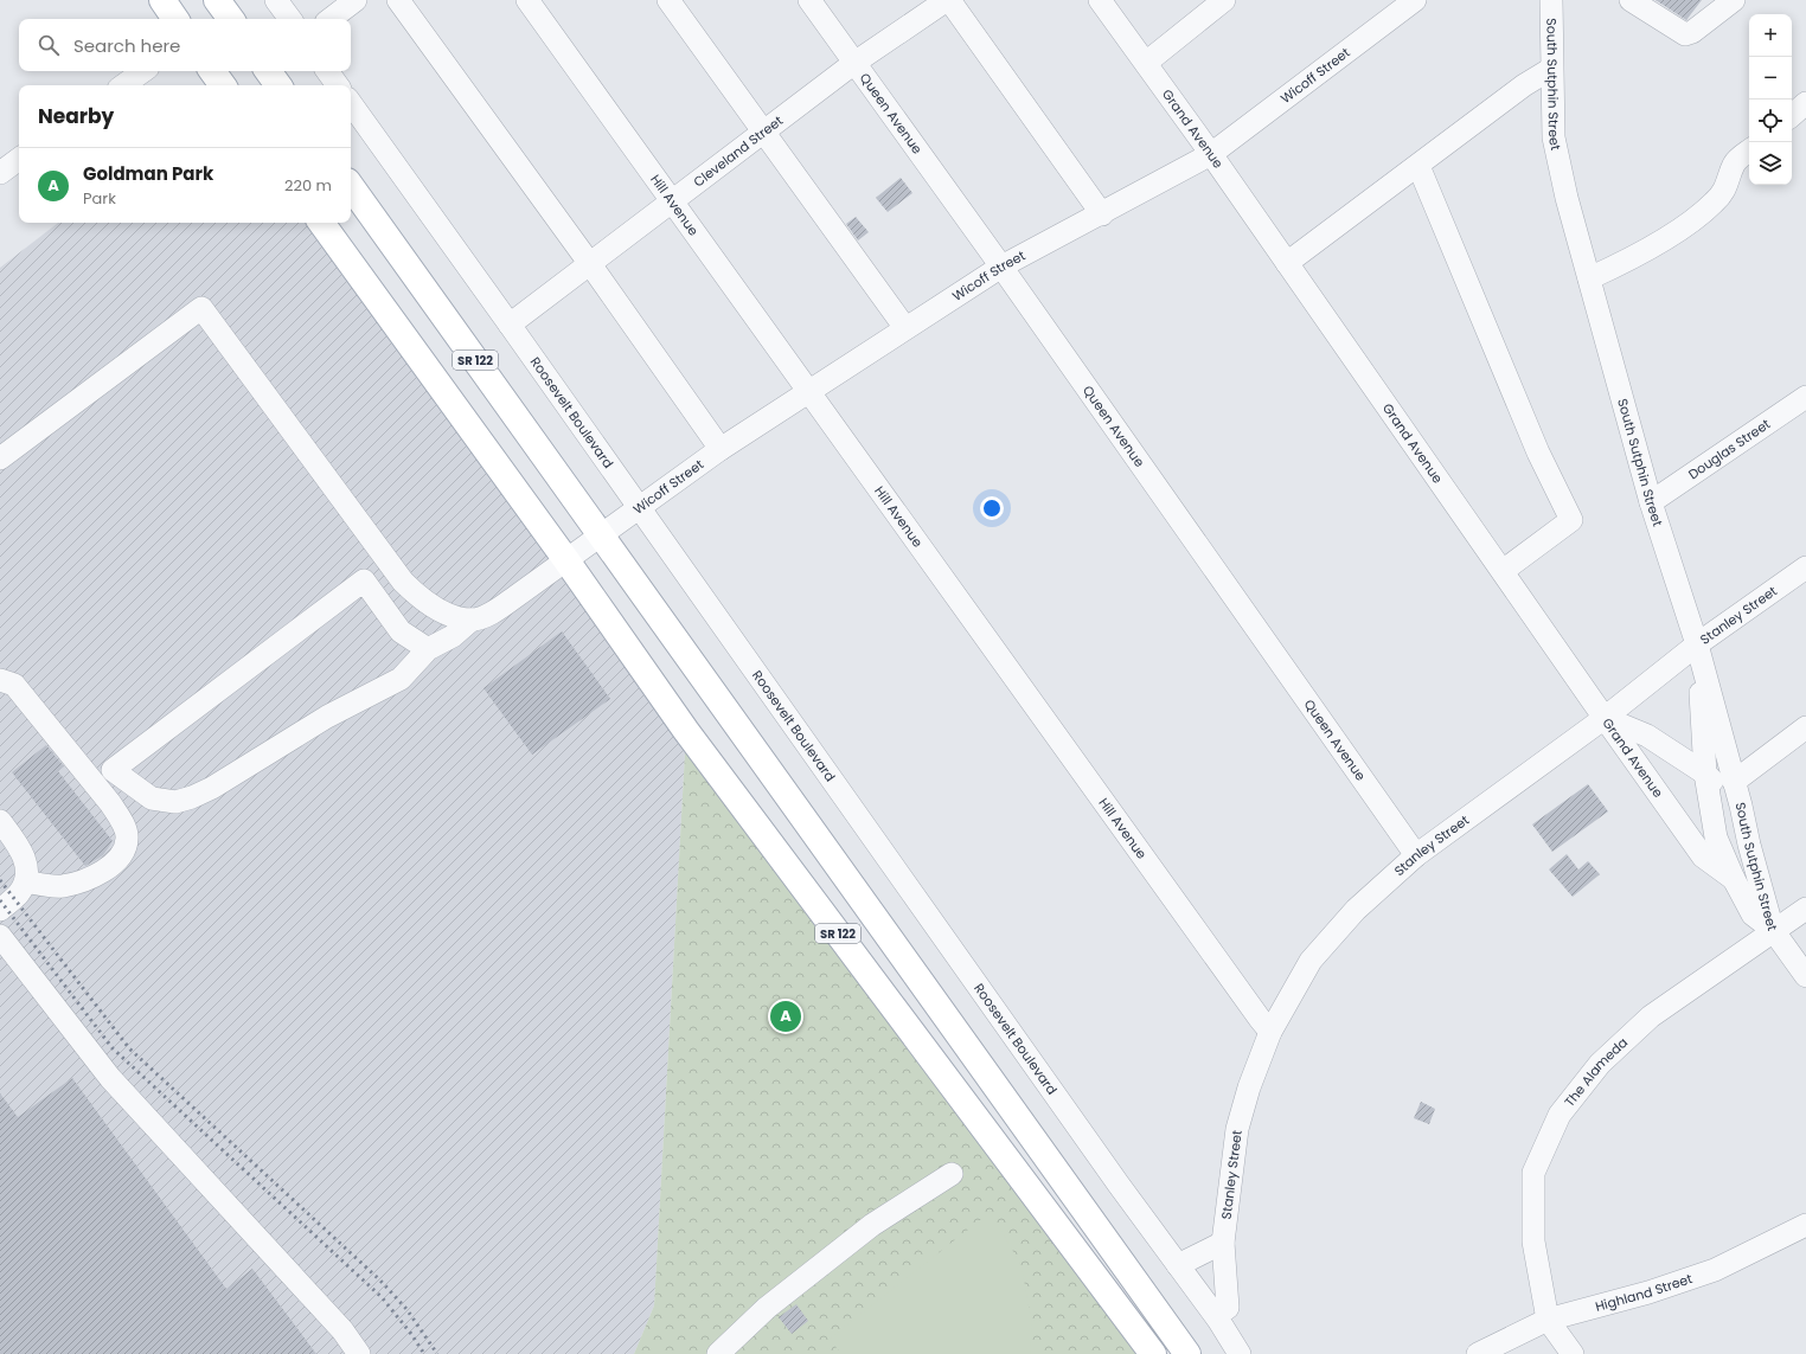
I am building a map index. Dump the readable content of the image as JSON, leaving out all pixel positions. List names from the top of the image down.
{
  "streets": {
    "main road": ["SR 122"],
    "street": [
      "Wicoff Street",
      "South Sutphin Street",
      "Queen Avenue",
      "Grand Avenue",
      "Cleveland Street",
      "Hill Avenue",
      "Roosevelt Boulevard",
      "Douglas Street",
      "Stanley Street",
      "The Alameda",
      "Highland Street"
    ]
  },
  "crossings": [
    ["Wicoff Street", "Queen Avenue"],
    ["Wicoff Street", "Grand Avenue"],
    ["Wicoff Street", "Hill Avenue"],
    ["Wicoff Street", "SR 122"],
    ["Wicoff Street", "Roosevelt Boulevard"],
    ["South Sutphin Street", "Grand Avenue"],
    ["South Sutphin Street", "Douglas Street"],
    ["South Sutphin Street", "Stanley Street"],
    ["South Sutphin Street", "The Alameda"],
    ["Queen Avenue", "Cleveland Street"],
    ["Queen Avenue", "Stanley Street"],
    ["Grand Avenue", "Stanley Street"],
    ["Cleveland Street", "Hill Avenue"],
    ["Cleveland Street", "Roosevelt Boulevard"],
    ["Hill Avenue", "Stanley Street"],
    ["The Alameda", "Highland Street"]
  ],
  "page": {
    "map_buttons": ["+", "−"],
    "search": "Search here",
    "heading": "Nearby",
    "list": [
      {
        "mark": "A",
        "name": "Goldman Park",
        "note": "Park",
        "value": "220 m"
      }
    ],
    "pins": "A"
  }
}
